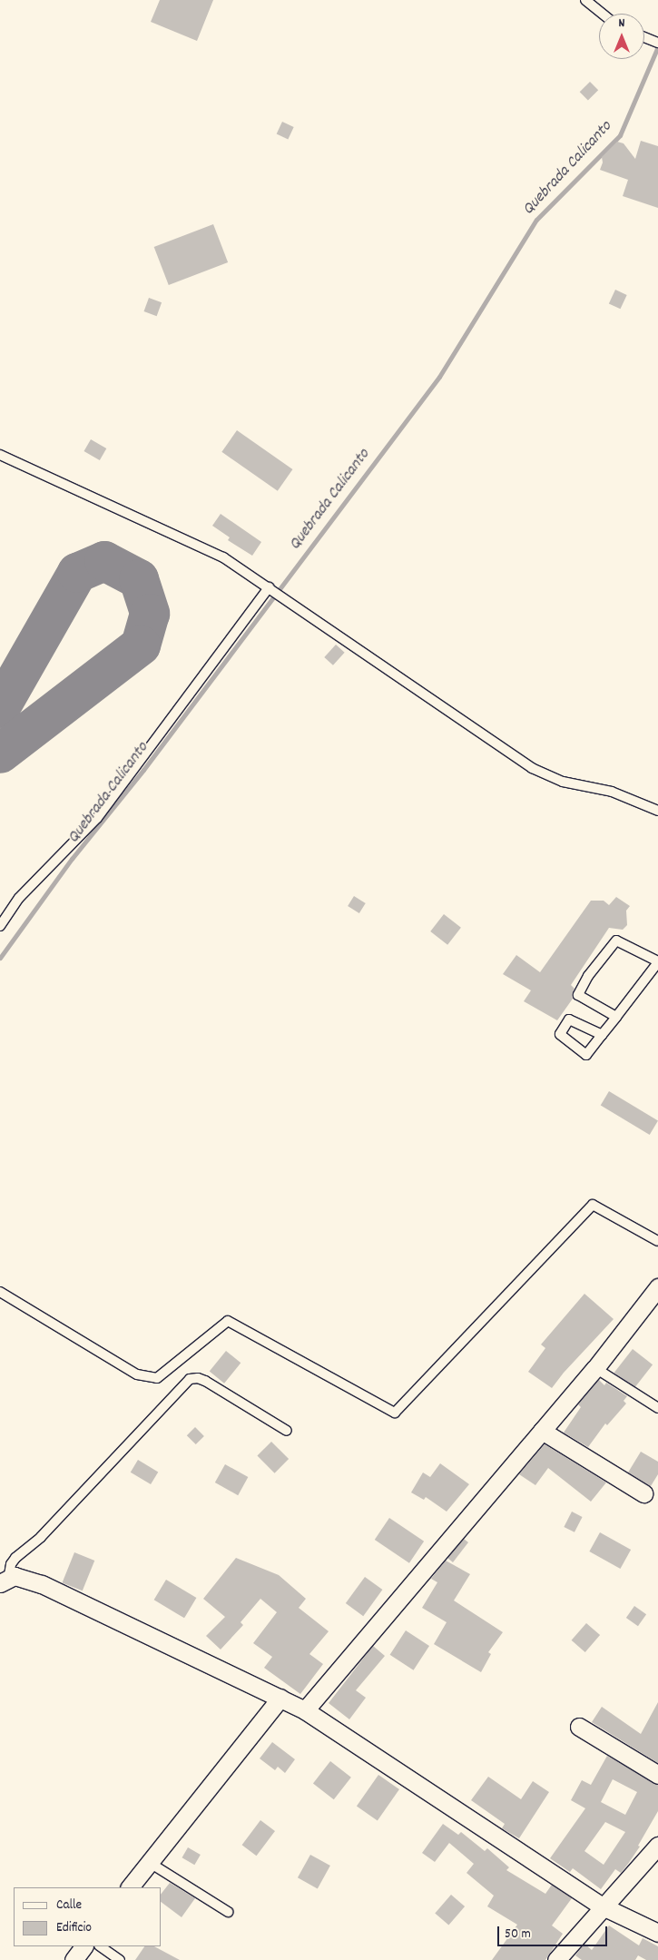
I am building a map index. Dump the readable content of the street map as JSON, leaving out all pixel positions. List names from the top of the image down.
{
  "water": ["Quebrada Calicanto"],
  "legend": ["Calle", "Edificio"],
  "scale_bar": "50 m",
  "north": "top"
}
